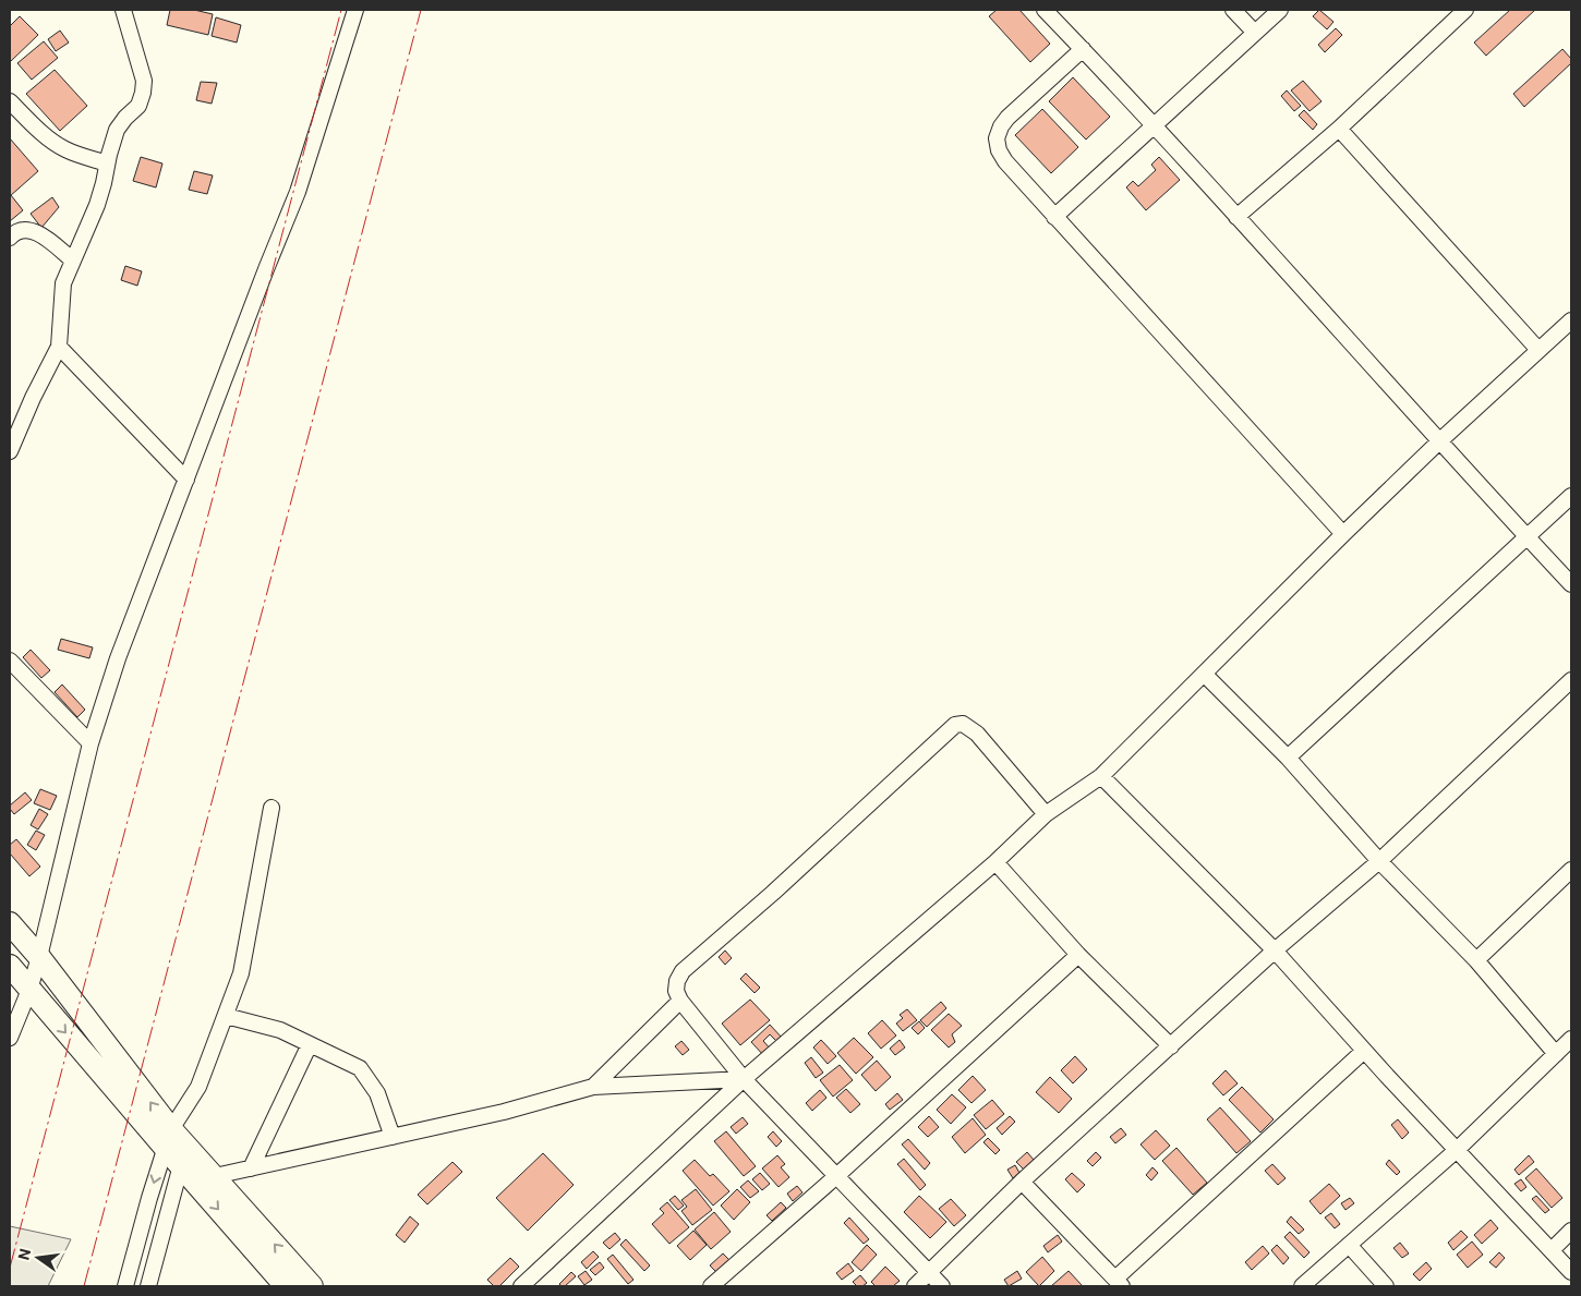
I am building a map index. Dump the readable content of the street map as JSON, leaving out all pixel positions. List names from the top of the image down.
{
  "north": "left"
}
